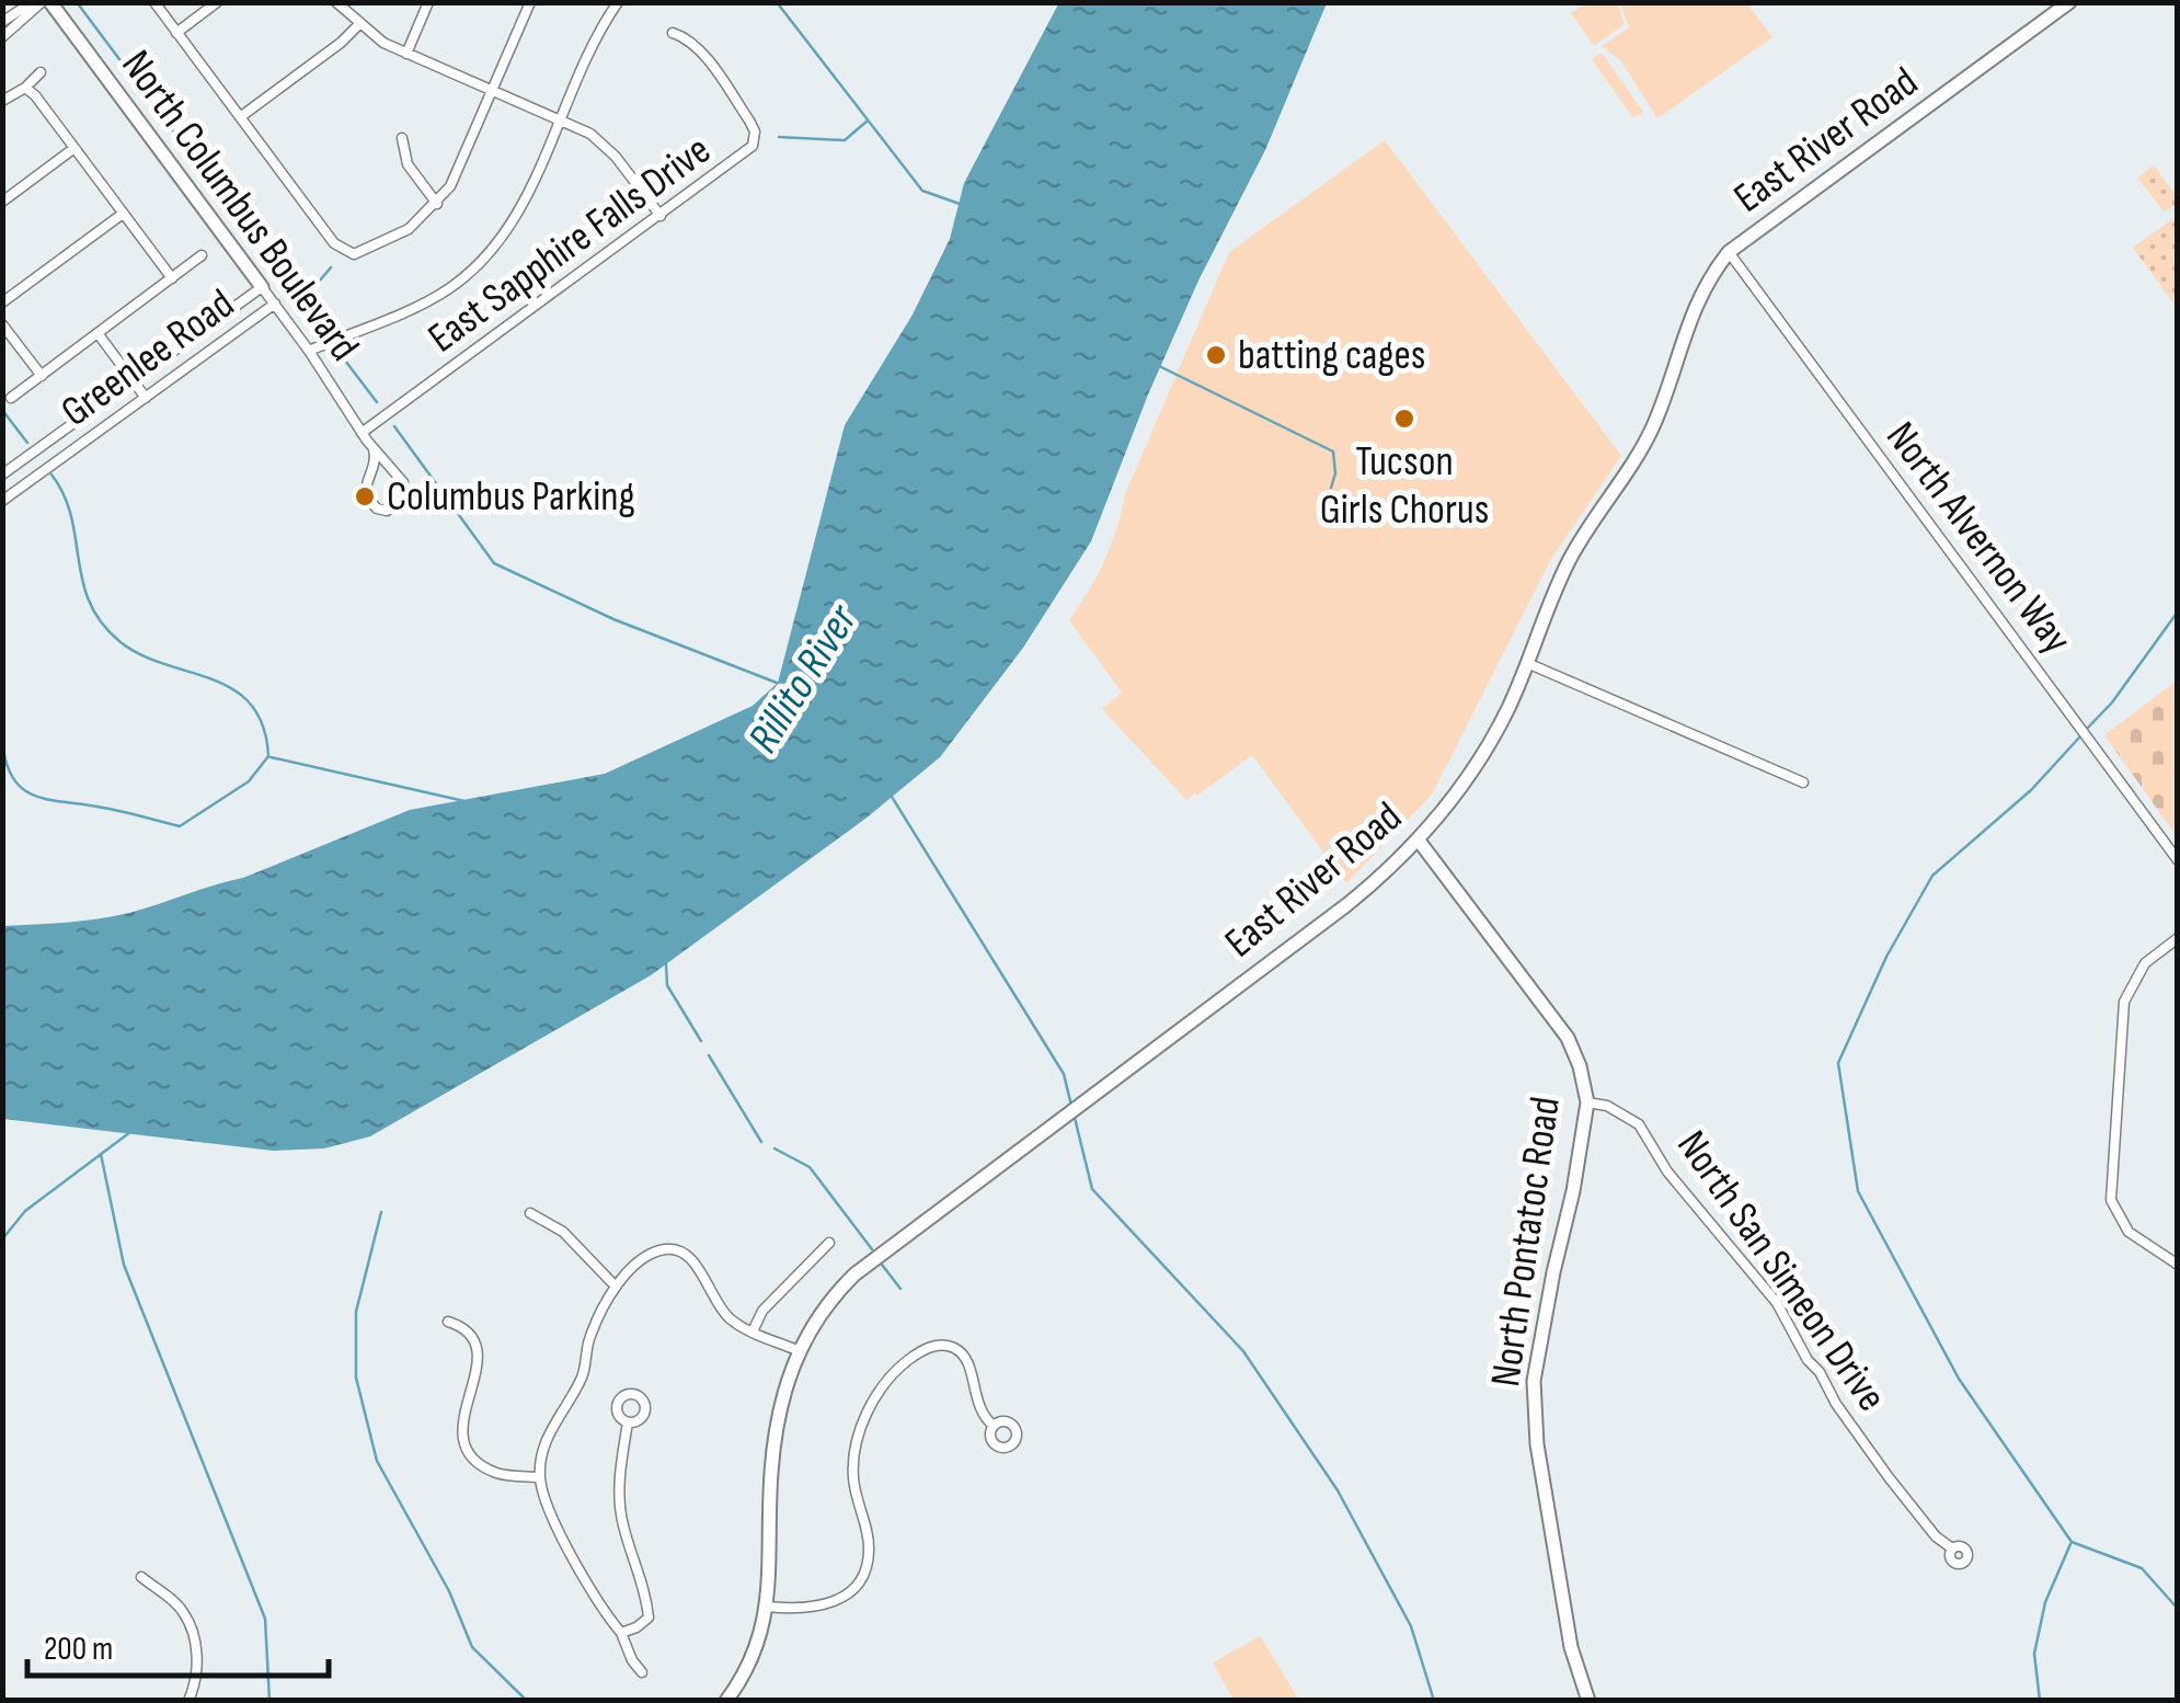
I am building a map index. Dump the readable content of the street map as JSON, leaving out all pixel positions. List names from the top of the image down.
{
  "streets": {
    "street": [
      "East River Road",
      "North Columbus Boulevard",
      "East Sapphire Falls Drive",
      "Greenlee Road",
      "North Alvernon Way",
      "North Pontatoc Road",
      "North San Simeon Drive"
    ]
  },
  "crossings": [
    ["East River Road", "North Alvernon Way"],
    ["East River Road", "North Pontatoc Road"],
    ["North Columbus Boulevard", "East Sapphire Falls Drive"],
    ["North Columbus Boulevard", "Greenlee Road"],
    ["North Pontatoc Road", "North San Simeon Drive"]
  ],
  "water": ["Rillito River"],
  "places": ["batting cages", "Tucson Girls Chorus", "Columbus Parking"],
  "scale_bar": "200 m"
}
